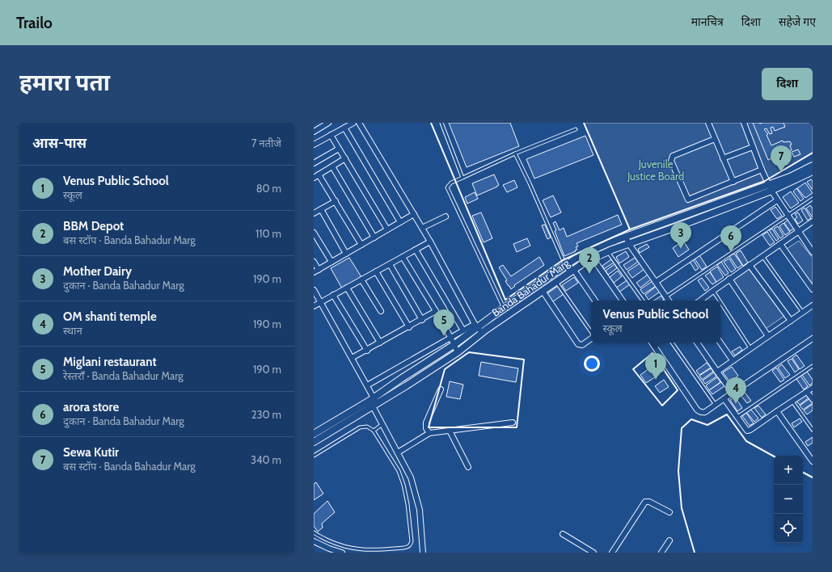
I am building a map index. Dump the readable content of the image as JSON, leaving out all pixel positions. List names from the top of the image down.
{
  "streets": {
    "street": ["Banda Bahadur Marg"]
  },
  "parks": ["Juvenile Justice Board"],
  "page": {
    "header": "Trailo",
    "nav": ["मानचित्र", "दिशा", "सहेजे गए"],
    "buttons": "दिशा",
    "title": "हमारा पता",
    "heading": ["आस-पास", "7 नतीजे"],
    "pins": [
      "7",
      "3",
      "6",
      "2",
      "5",
      "1",
      "4"
    ],
    "list": [
      {
        "mark": "1",
        "name": "Venus Public School",
        "note": "स्कूल",
        "value": "80 m"
      },
      {
        "mark": "2",
        "name": "BBM Depot",
        "note": "बस स्टॉप · Banda Bahadur Marg",
        "value": "110 m"
      },
      {
        "mark": "3",
        "name": "Mother Dairy",
        "note": "दुकान · Banda Bahadur Marg",
        "value": "190 m"
      },
      {
        "mark": "4",
        "name": "OM shanti temple",
        "note": "स्थान",
        "value": "190 m"
      },
      {
        "mark": "5",
        "name": "Miglani restaurant",
        "note": "रेस्तराँ · Banda Bahadur Marg",
        "value": "190 m"
      },
      {
        "mark": "6",
        "name": "arora store",
        "note": "दुकान · Banda Bahadur Marg",
        "value": "230 m"
      },
      {
        "mark": "7",
        "name": "Sewa Kutir",
        "note": "बस स्टॉप · Banda Bahadur Marg",
        "value": "340 m"
      }
    ],
    "popup": ["Venus Public School", "स्कूल"],
    "map_buttons": ["+", "−"]
  }
}
